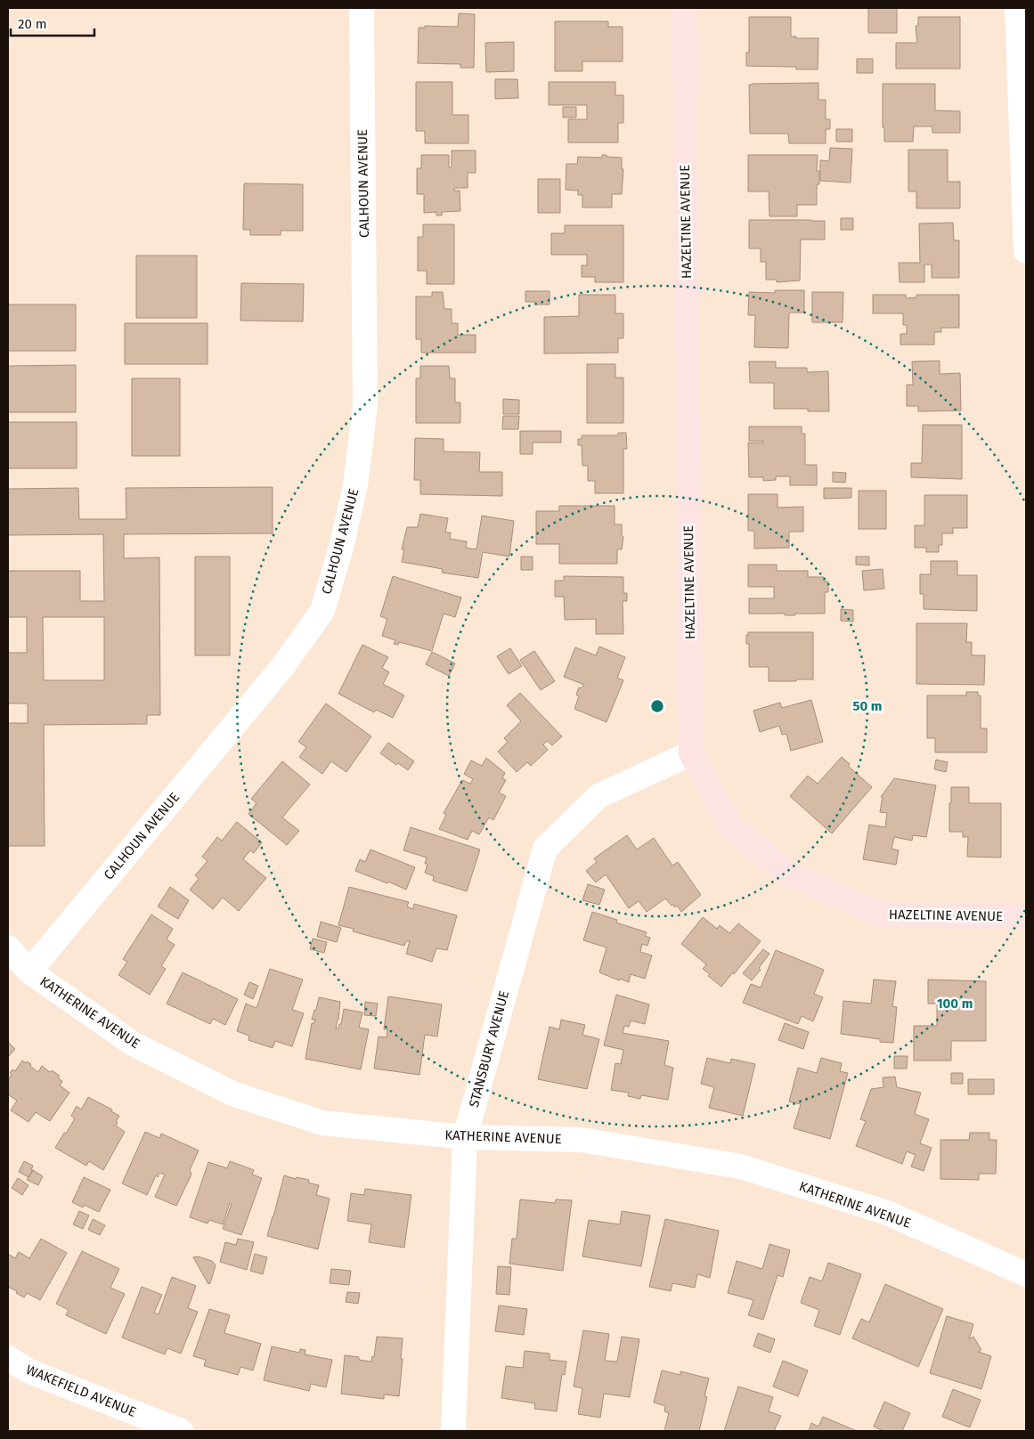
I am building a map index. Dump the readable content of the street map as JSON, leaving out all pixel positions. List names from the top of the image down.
{
  "streets": {
    "street": [
      "CALHOUN AVENUE",
      "HAZELTINE AVENUE",
      "KATHERINE AVENUE",
      "STANSBURY AVENUE",
      "WAKEFIELD AVENUE"
    ]
  },
  "crossings": [
    ["CALHOUN AVENUE", "KATHERINE AVENUE"],
    ["HAZELTINE AVENUE", "STANSBURY AVENUE"],
    ["KATHERINE AVENUE", "STANSBURY AVENUE"]
  ],
  "scale_bar": "20 m",
  "rings": ["50 m", "100 m"]
}
